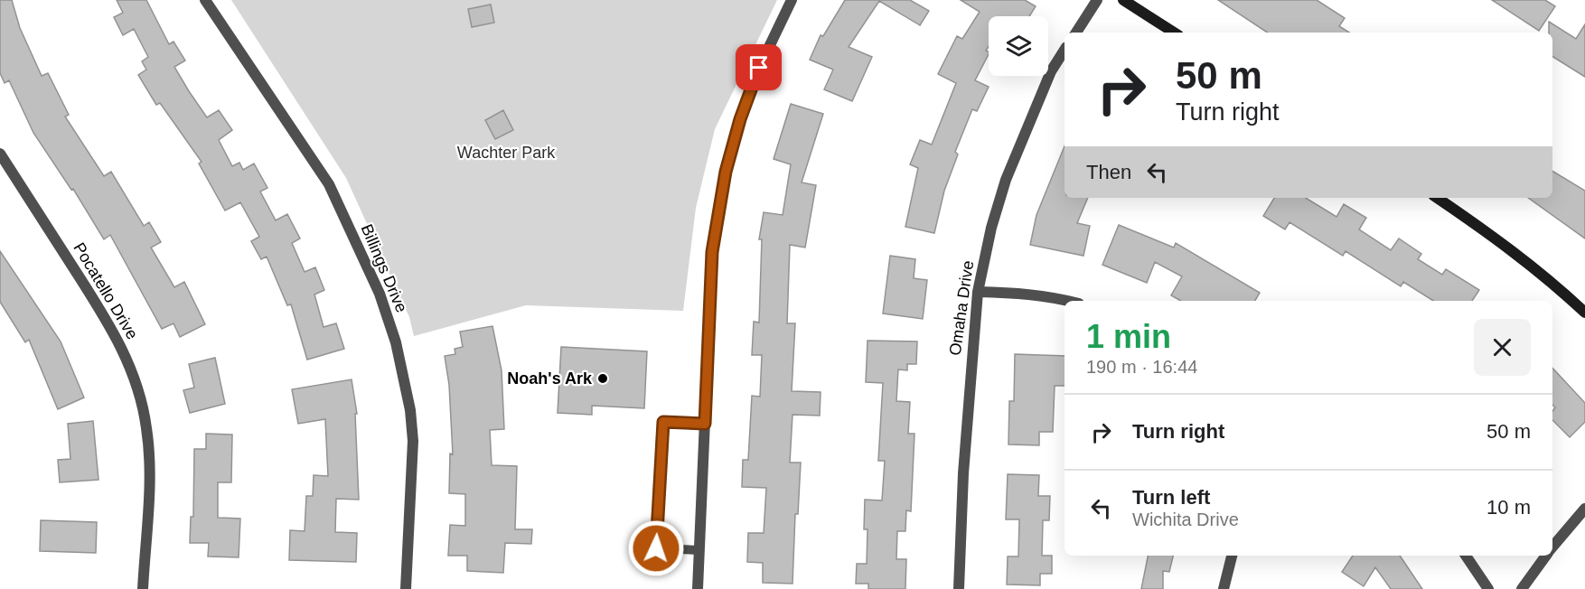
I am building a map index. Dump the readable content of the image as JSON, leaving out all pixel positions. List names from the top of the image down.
{
  "streets": {
    "street": ["Billings Drive", "Pocatello Drive", "Omaha Drive"]
  },
  "parks": ["Wachter Park"],
  "places": ["Noah's Ark"],
  "page": {
    "turn": ["50 m", "Turn right"],
    "then": "Then",
    "heading": ["1 min", "190 m · 16:44"],
    "list": [
      {
        "name": "Turn right",
        "value": "50 m"
      },
      {
        "name": "Turn left",
        "note": "Wichita Drive",
        "value": "10 m"
      }
    ]
  }
}
